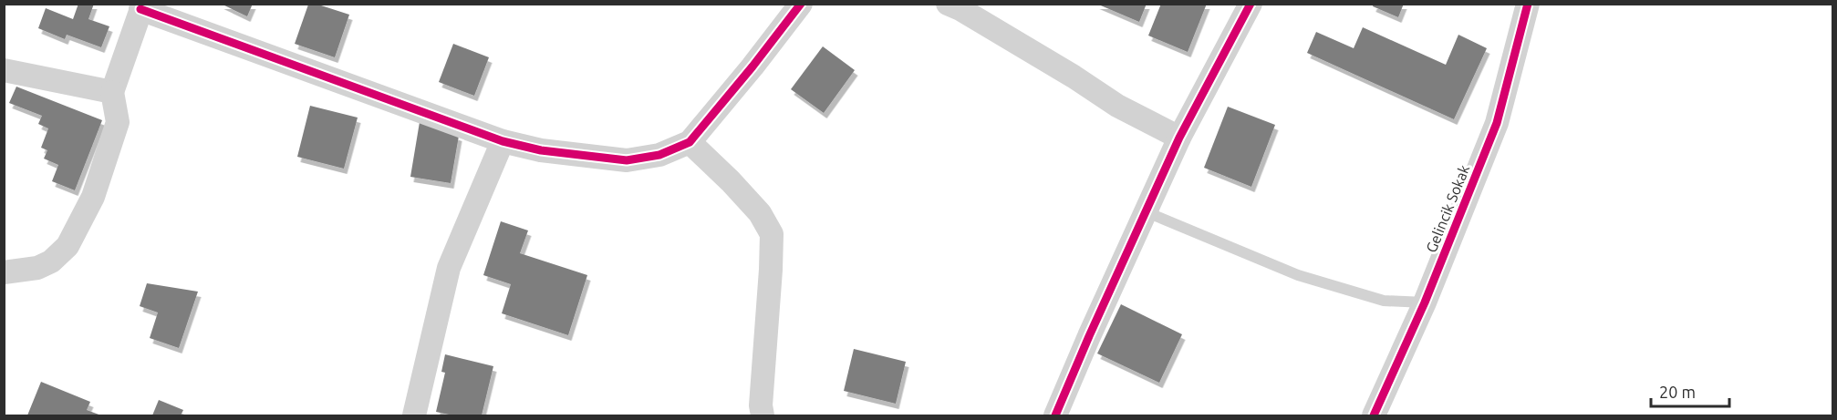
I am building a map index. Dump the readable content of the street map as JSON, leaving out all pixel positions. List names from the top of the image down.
{
  "streets": {
    "street": ["Gelincik Sokak"]
  },
  "scale_bar": "20 m"
}
